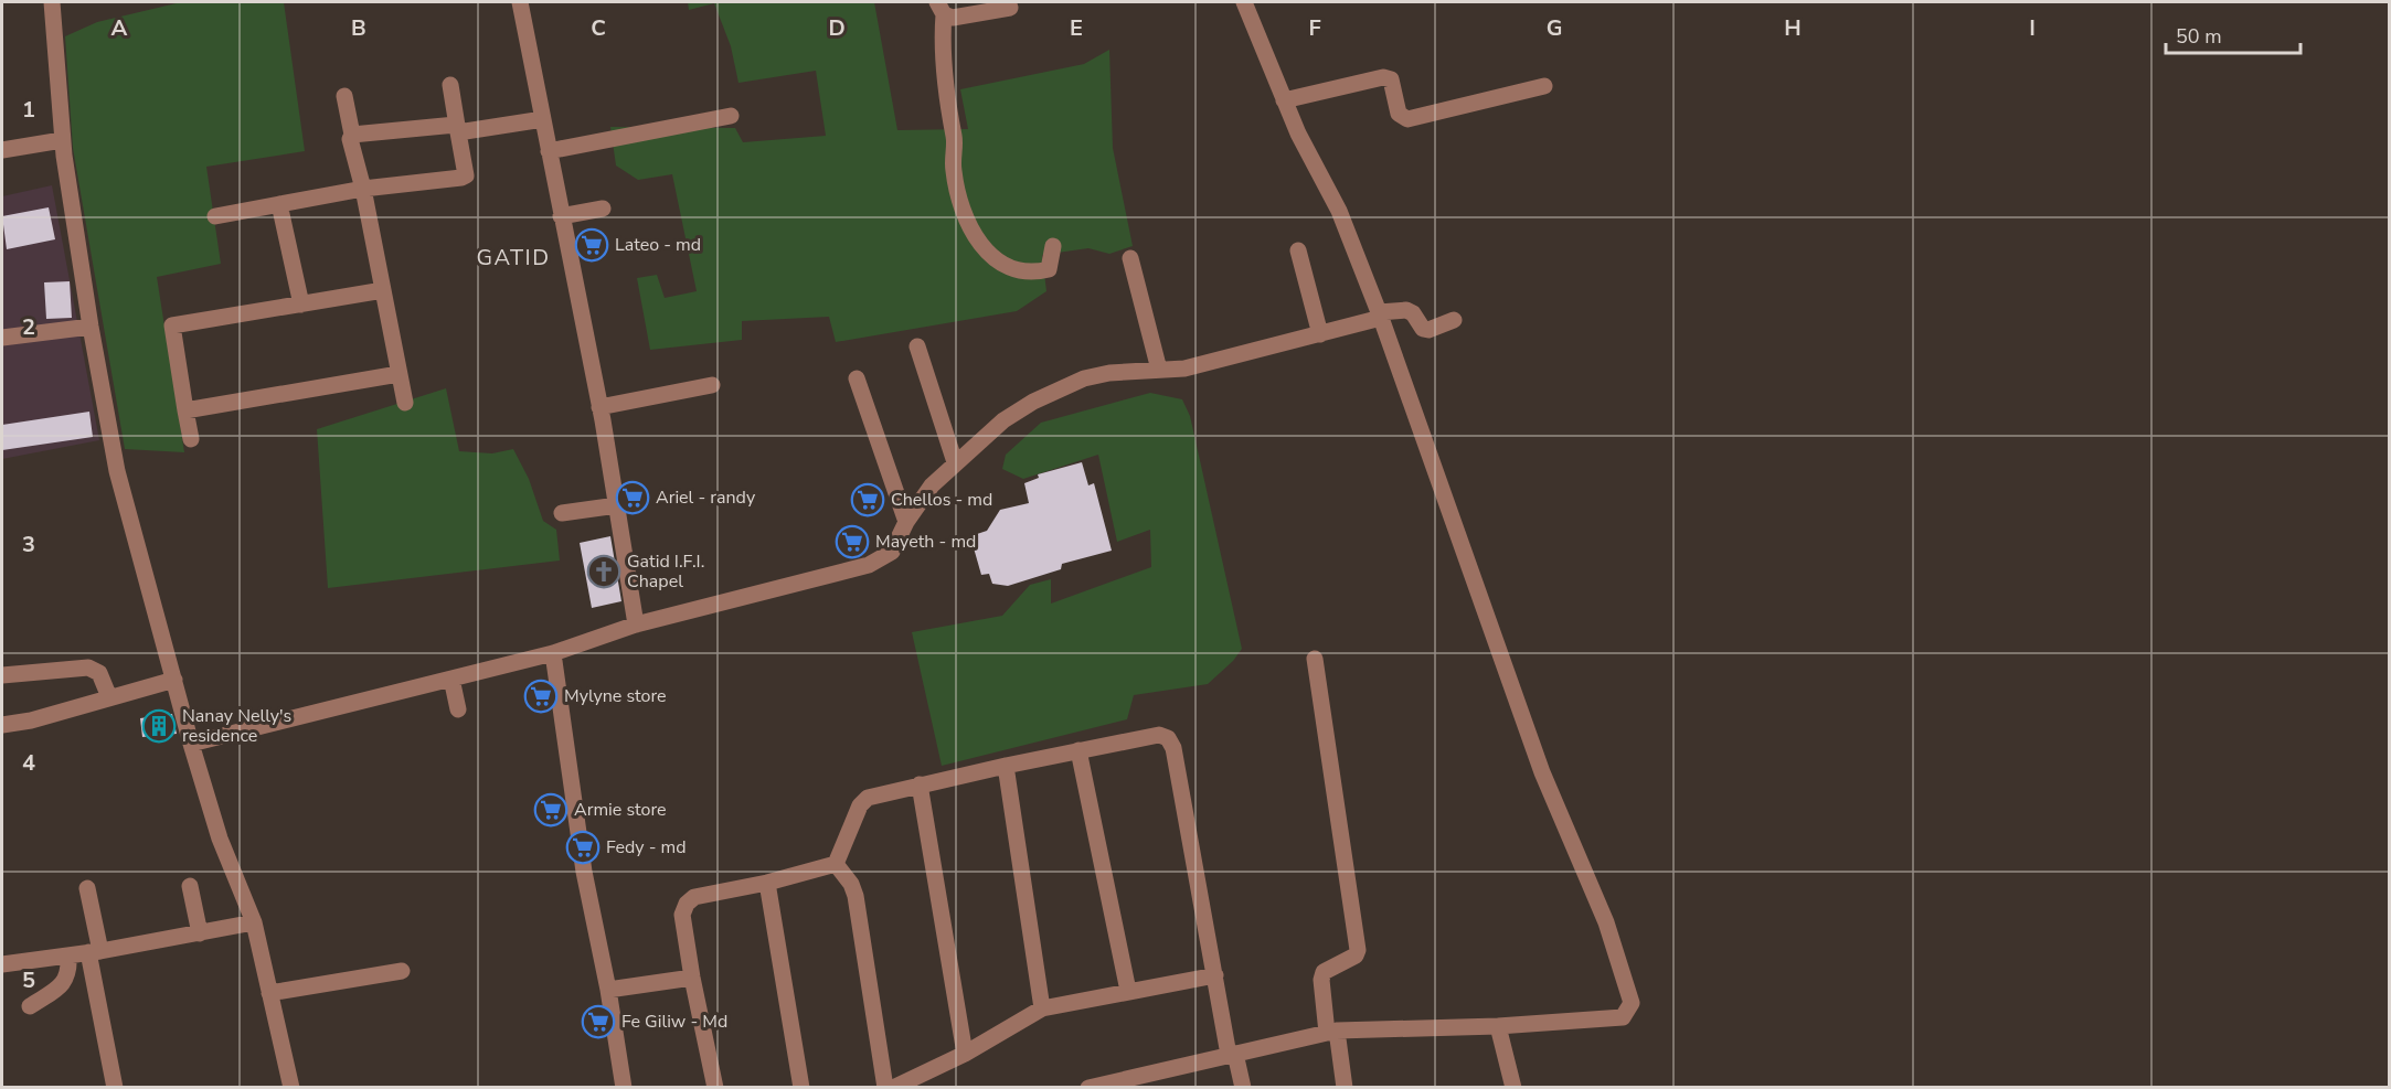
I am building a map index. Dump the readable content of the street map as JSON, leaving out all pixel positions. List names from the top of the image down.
{
  "districts": ["GATID"],
  "places": {
    "supermarket": [
      "Lateo - md",
      "Ariel - randy",
      "Chellos - md",
      "Mayeth - md",
      "Mylyne store",
      "Armie store",
      "Fedy - md",
      "Fe Giliw - Md"
    ],
    "church": ["Gatid I.F.I. Chapel"],
    "building": ["Nanay Nelly's residence"]
  },
  "scale_bar": "50 m",
  "grid": {
    "columns": [
      "A",
      "B",
      "C",
      "D",
      "E",
      "F",
      "G",
      "H",
      "I"
    ],
    "rows": [
      "1",
      "2",
      "3",
      "4",
      "5"
    ]
  }
}
